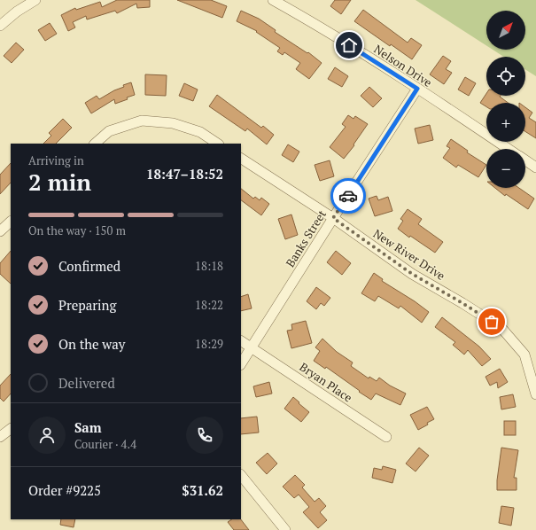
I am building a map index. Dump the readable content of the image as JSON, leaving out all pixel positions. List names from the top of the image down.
{
  "streets": {
    "street": [
      "Nelson Drive",
      "Banks Street",
      "New River Drive",
      "Bryan Place"
    ]
  },
  "crossings": [
    ["Nelson Drive", "Banks Street"],
    ["Banks Street", "New River Drive"],
    ["Banks Street", "Bryan Place"]
  ],
  "north": "top right",
  "page": {
    "map_buttons": ["+", "−"],
    "heading": ["2 min", "Arriving in", "18:47–18:52"],
    "panel": [
      "Sam",
      "Courier · 4.4",
      "Order #9225",
      "$31.62"
    ],
    "bar": "On the way · 150 m",
    "list": [
      ["Confirmed", "18:18"],
      ["Preparing", "18:22"],
      ["On the way", "18:29"],
      "Delivered"
    ]
  }
}
